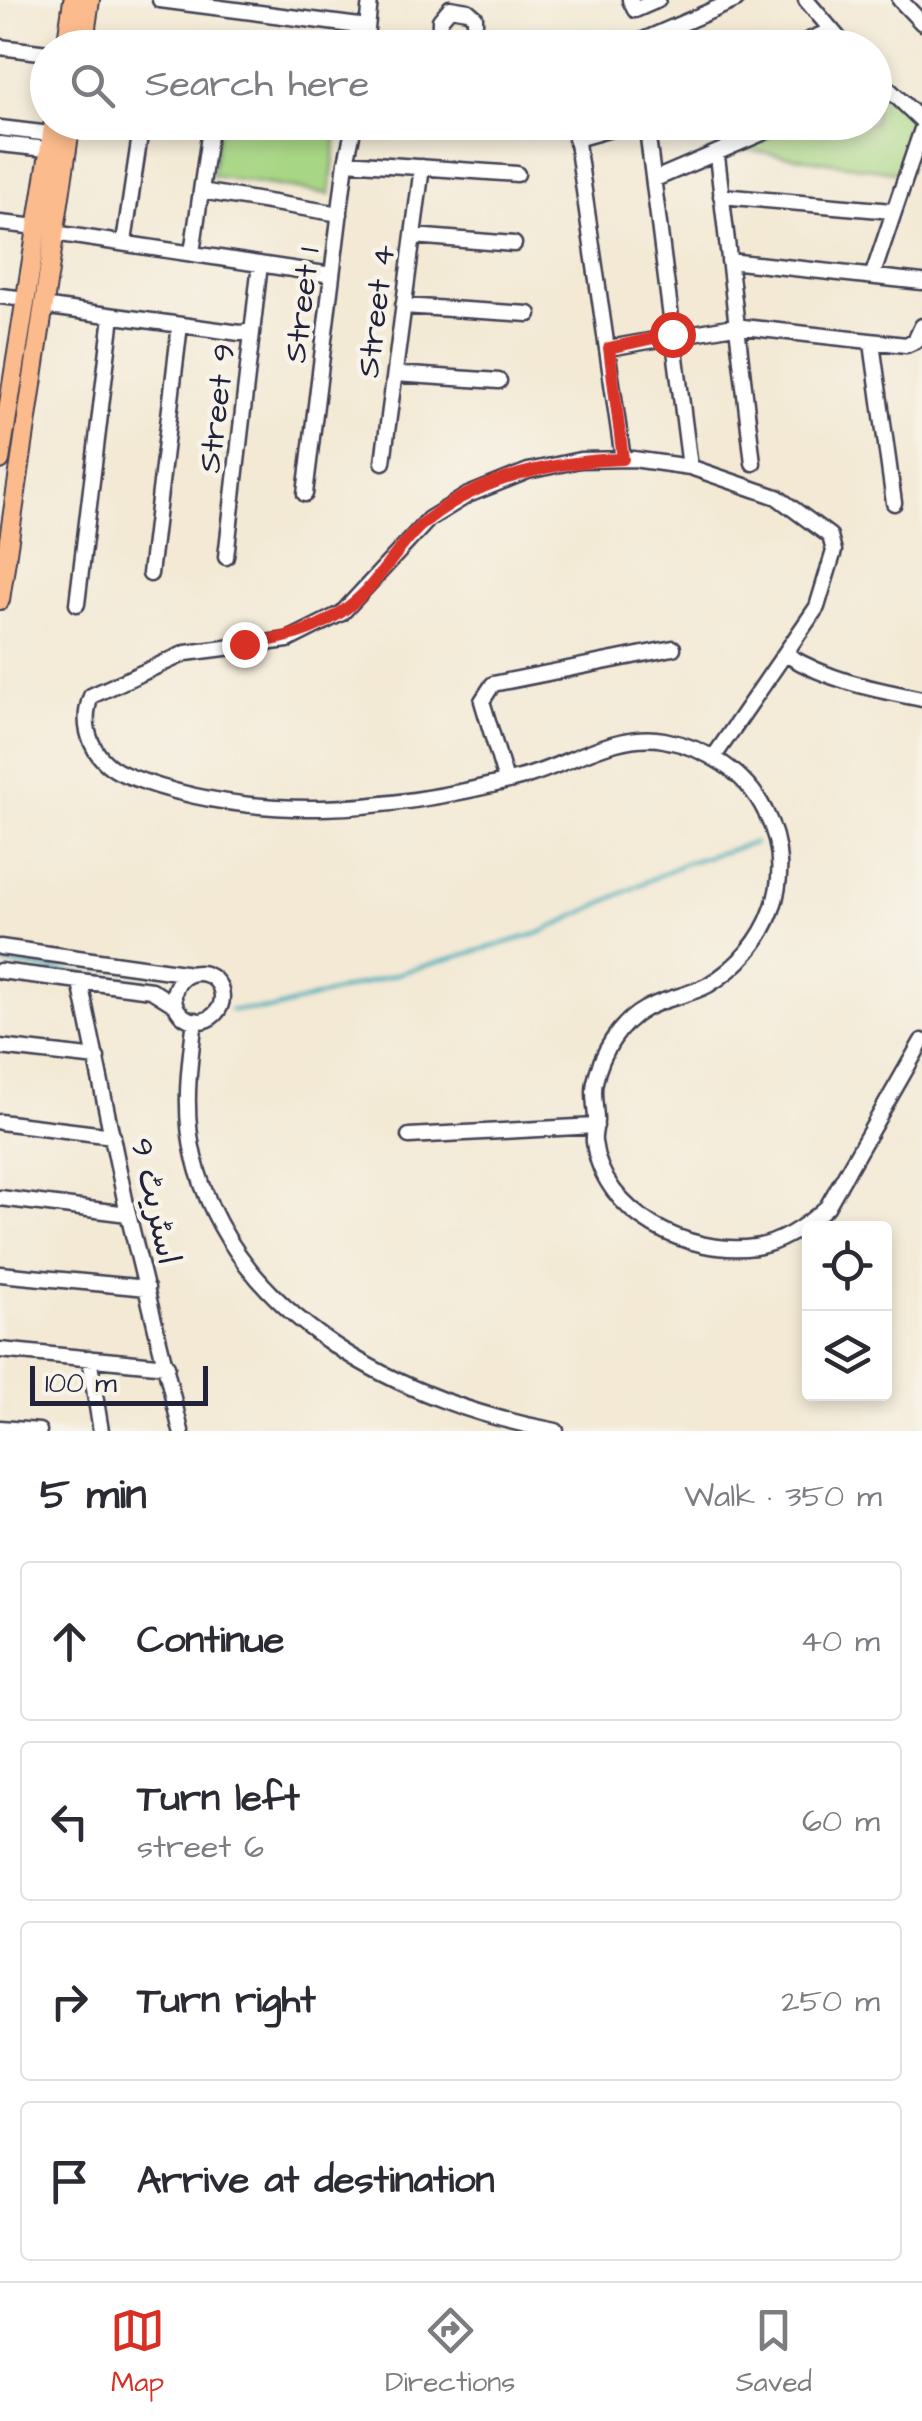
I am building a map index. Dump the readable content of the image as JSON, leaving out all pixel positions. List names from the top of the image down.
{
  "streets": {
    "street": [
      "Street 1",
      "Street 4",
      "Street 9",
      "اسٹریٹ 9"
    ]
  },
  "scale_bar": "100 m",
  "page": {
    "search": "Search here",
    "scale": "100 m",
    "heading": ["5 min", "Walk · 350 m"],
    "list": [
      ["Continue", "40 m"],
      ["Turn left", "street 6", "60 m"],
      ["Turn right", "250 m"],
      "Arrive at destination"
    ],
    "nav": ["Map", "Directions", "Saved"]
  }
}
